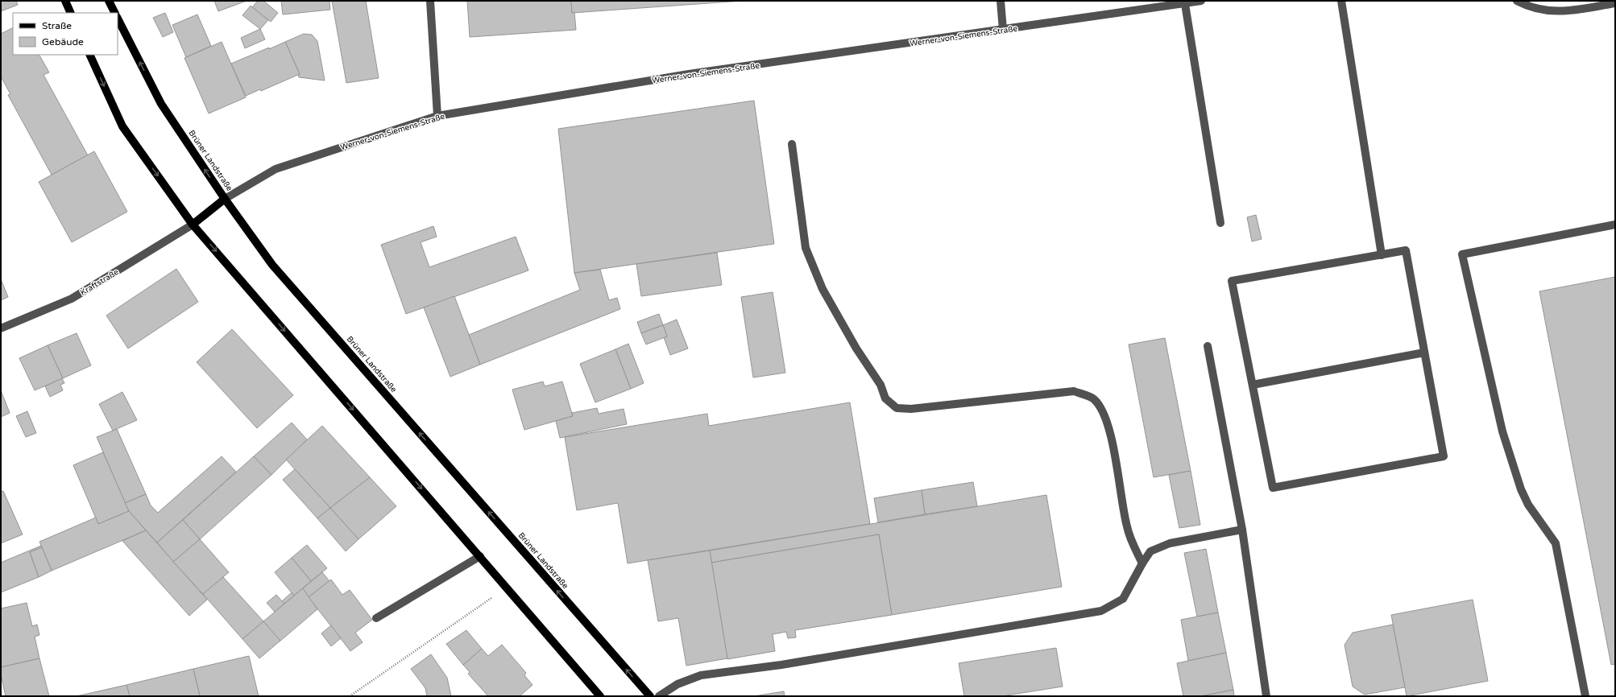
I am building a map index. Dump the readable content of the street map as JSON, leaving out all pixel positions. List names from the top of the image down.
{
  "streets": {
    "main road": ["Brüner Landstraße"],
    "street": ["Werner-von-Siemens-Straße", "Kraftstraße"]
  },
  "crossings": [
    ["Werner-von-Siemens-Straße", "Brüner Landstraße"]
  ],
  "legend": ["Straße", "Gebäude"]
}
